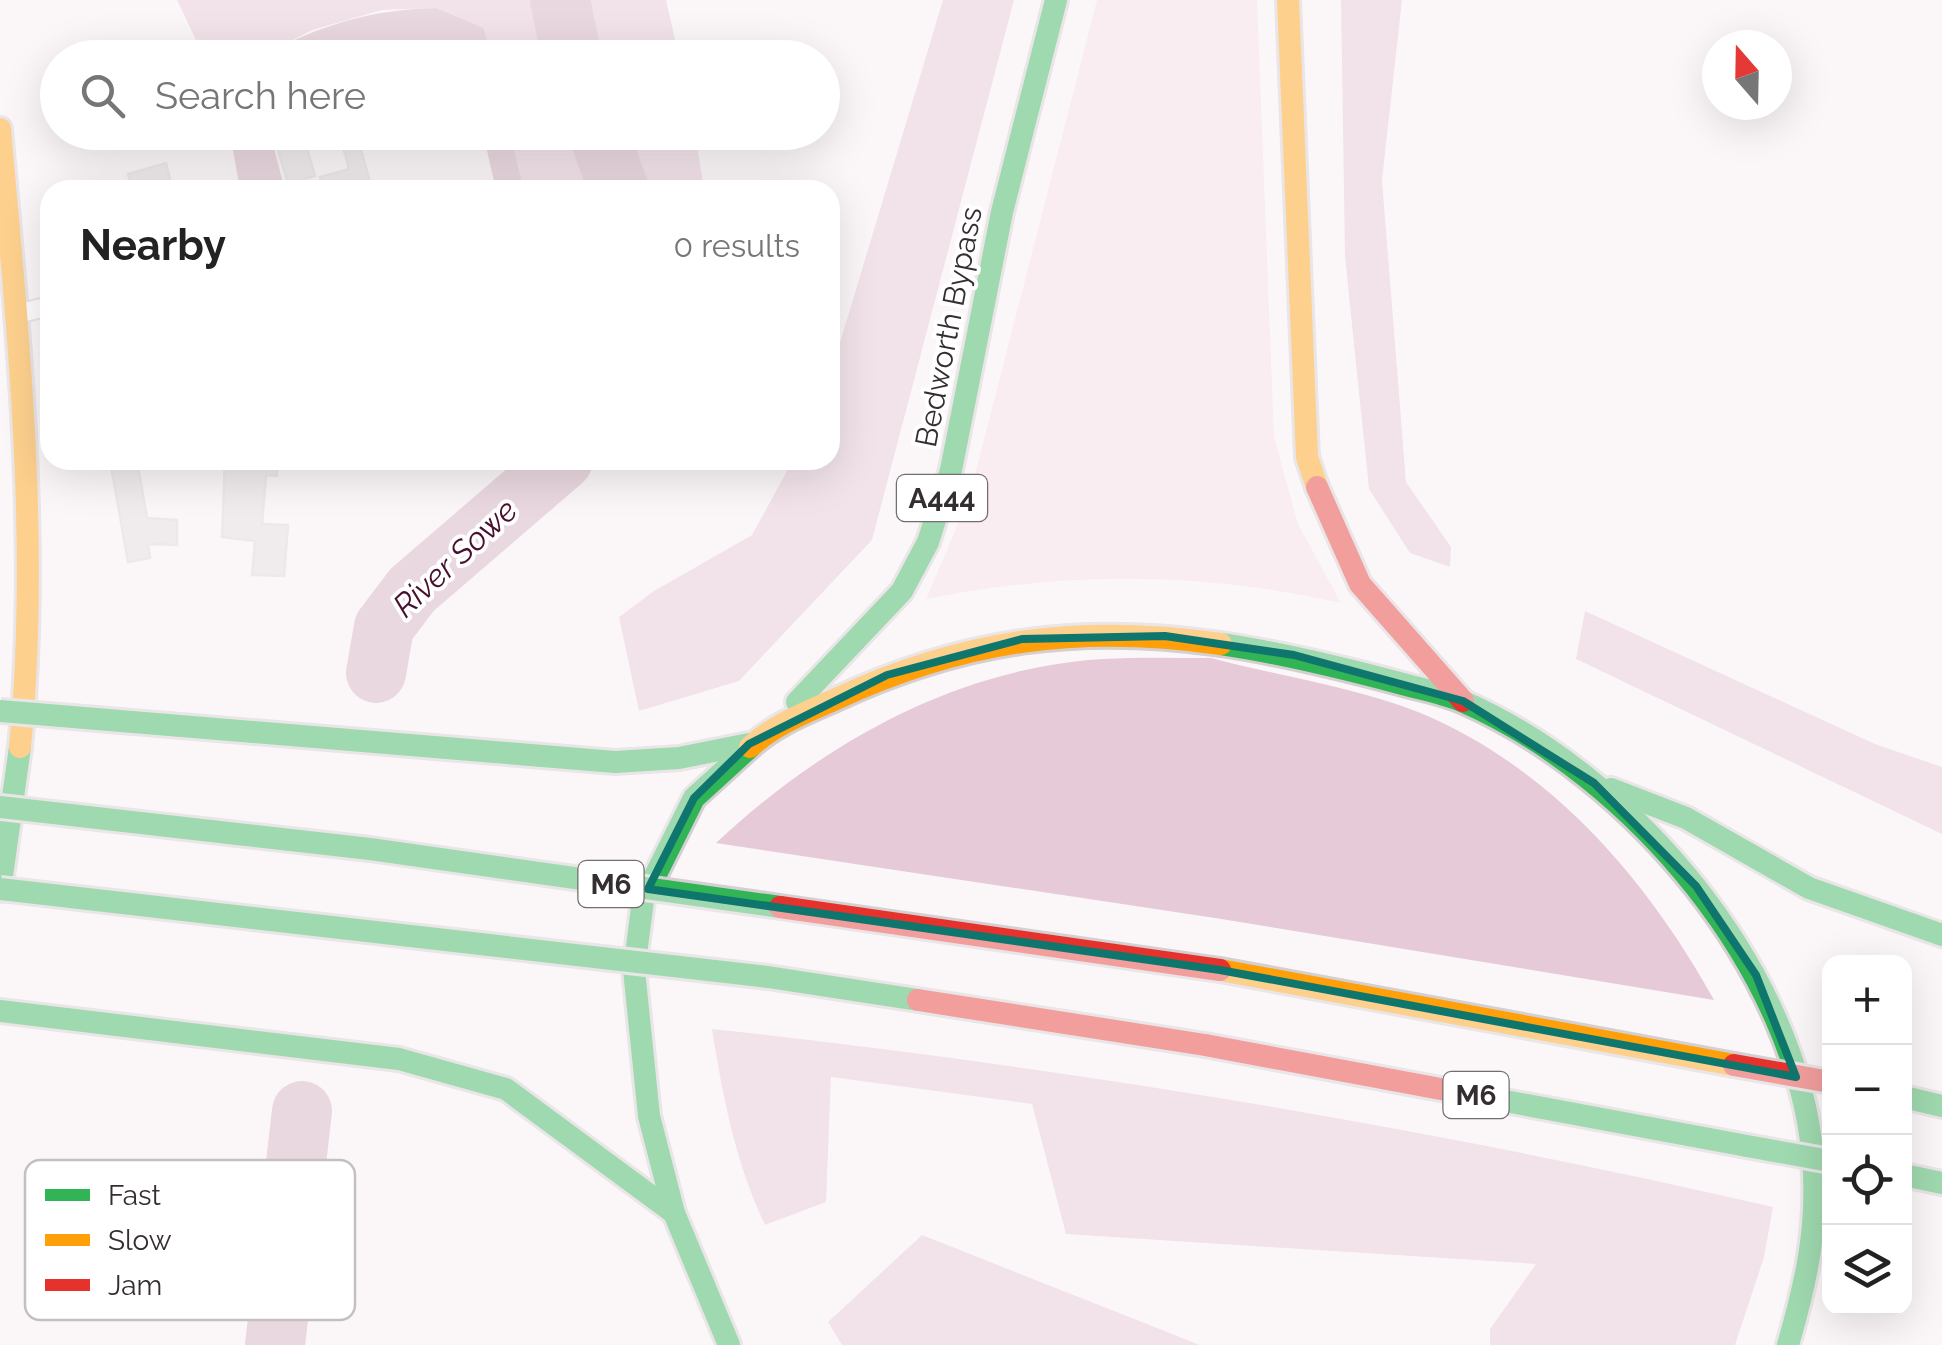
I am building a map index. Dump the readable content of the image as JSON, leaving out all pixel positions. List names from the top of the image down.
{
  "streets": {
    "main road": ["Bedworth Bypass", "A444", "M6"]
  },
  "water": ["River Sowe"],
  "legend": ["Fast", "Slow", "Jam"],
  "north": "top",
  "page": {
    "search": "Search here",
    "heading": ["Nearby", "0 results"],
    "map_buttons": ["+", "−"]
  }
}
